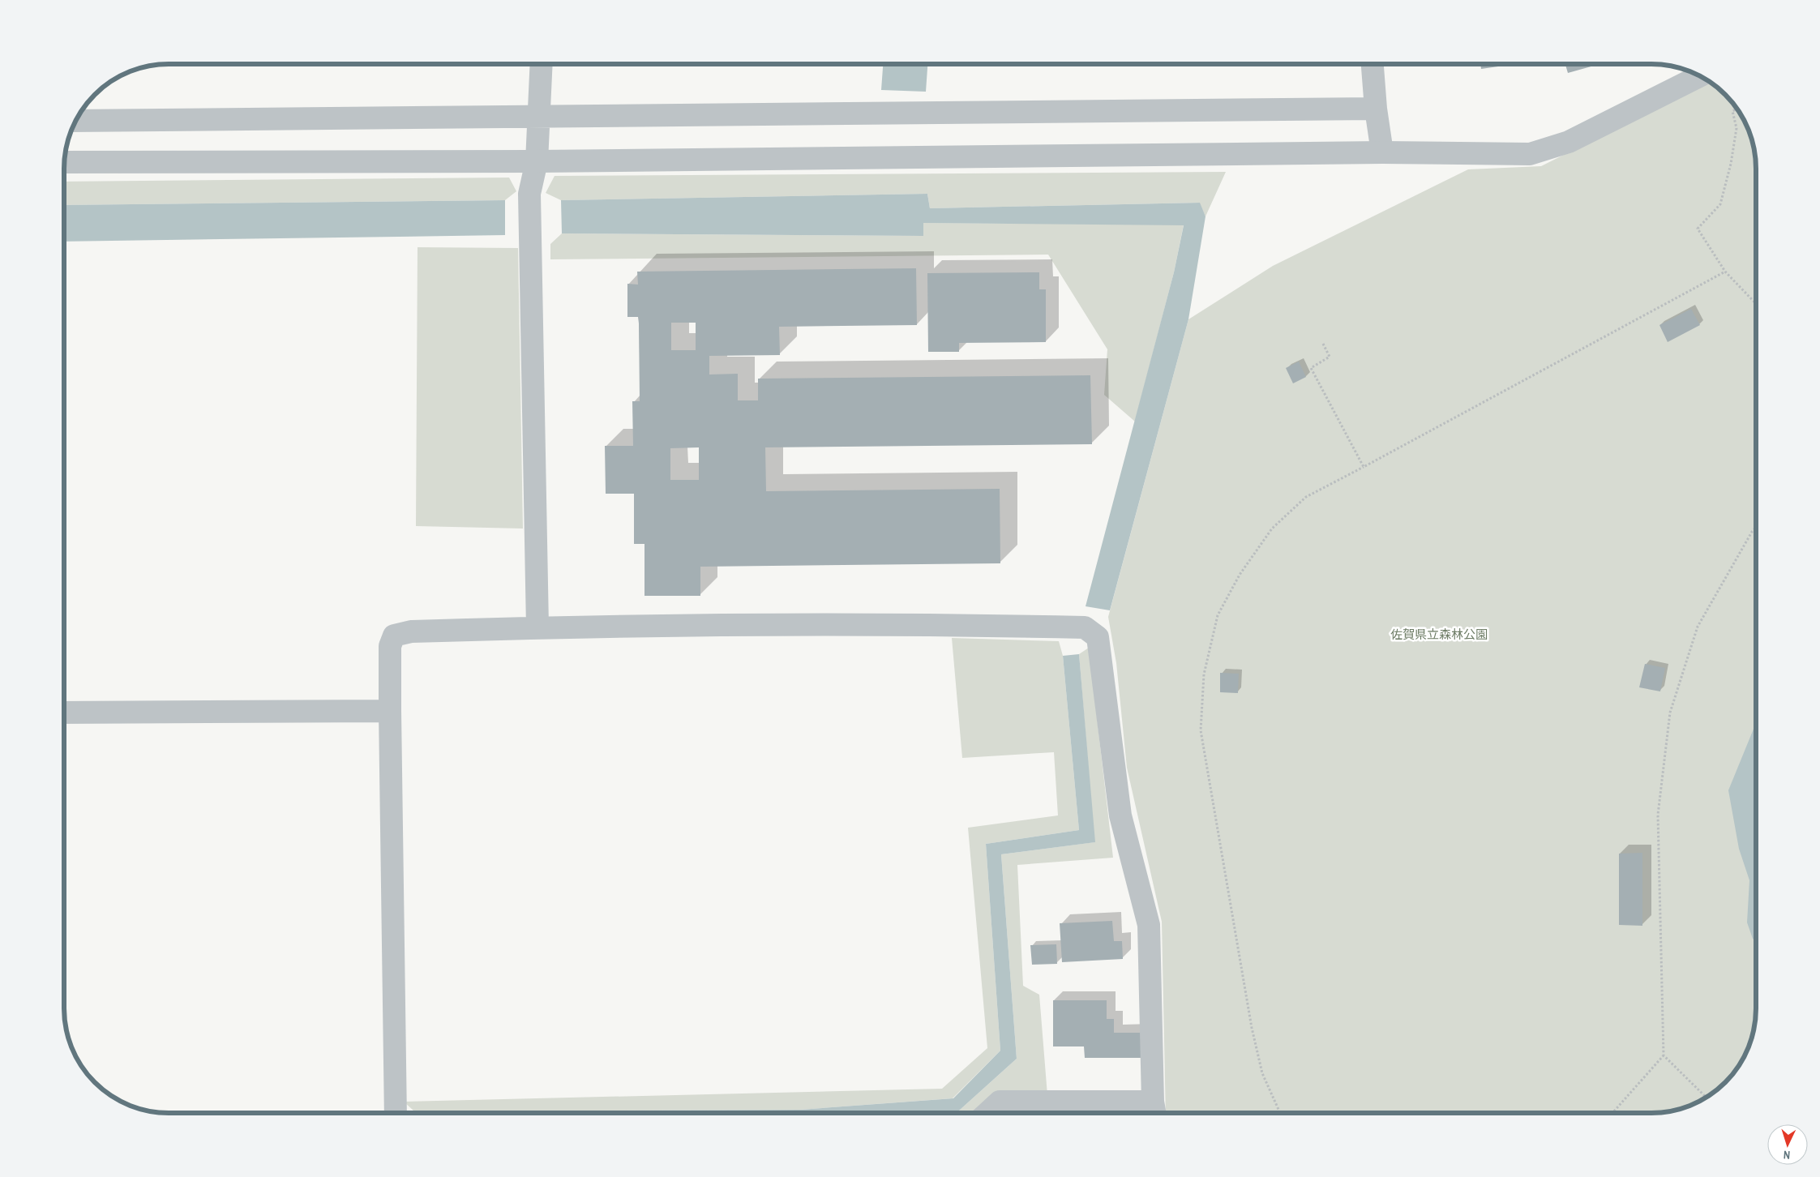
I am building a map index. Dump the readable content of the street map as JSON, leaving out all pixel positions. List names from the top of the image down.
{
  "parks": ["佐賀県立森林公園"],
  "north": "bottom"
}
